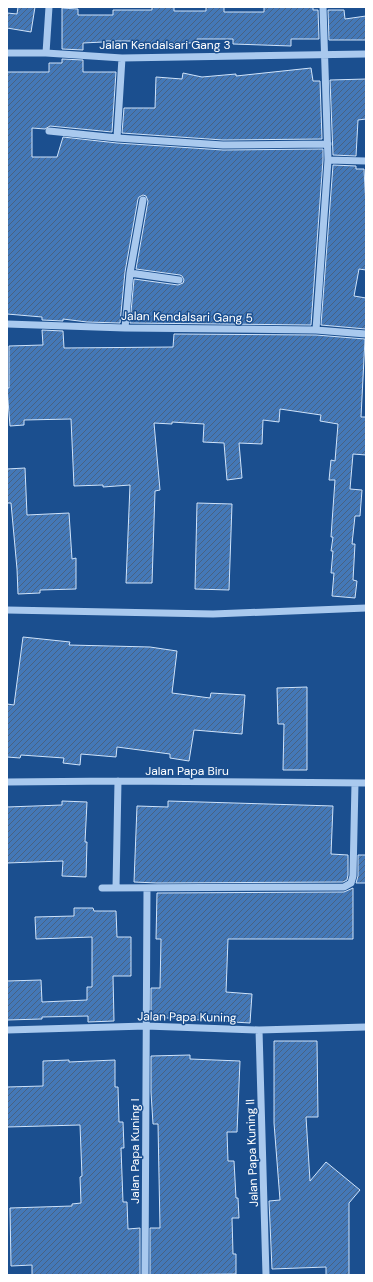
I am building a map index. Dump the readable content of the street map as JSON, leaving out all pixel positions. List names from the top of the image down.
{
  "streets": {
    "street": [
      "Jalan Kendalsari Gang 3",
      "Jalan Kendalsari Gang 5",
      "Jalan Papa Biru",
      "Jalan Papa Kuning",
      "Jalan Papa Kuning I",
      "Jalan Papa Kuning II"
    ]
  },
  "crossings": [
    ["Jalan Papa Kuning", "Jalan Papa Kuning I"],
    ["Jalan Papa Kuning", "Jalan Papa Kuning II"]
  ]
}
